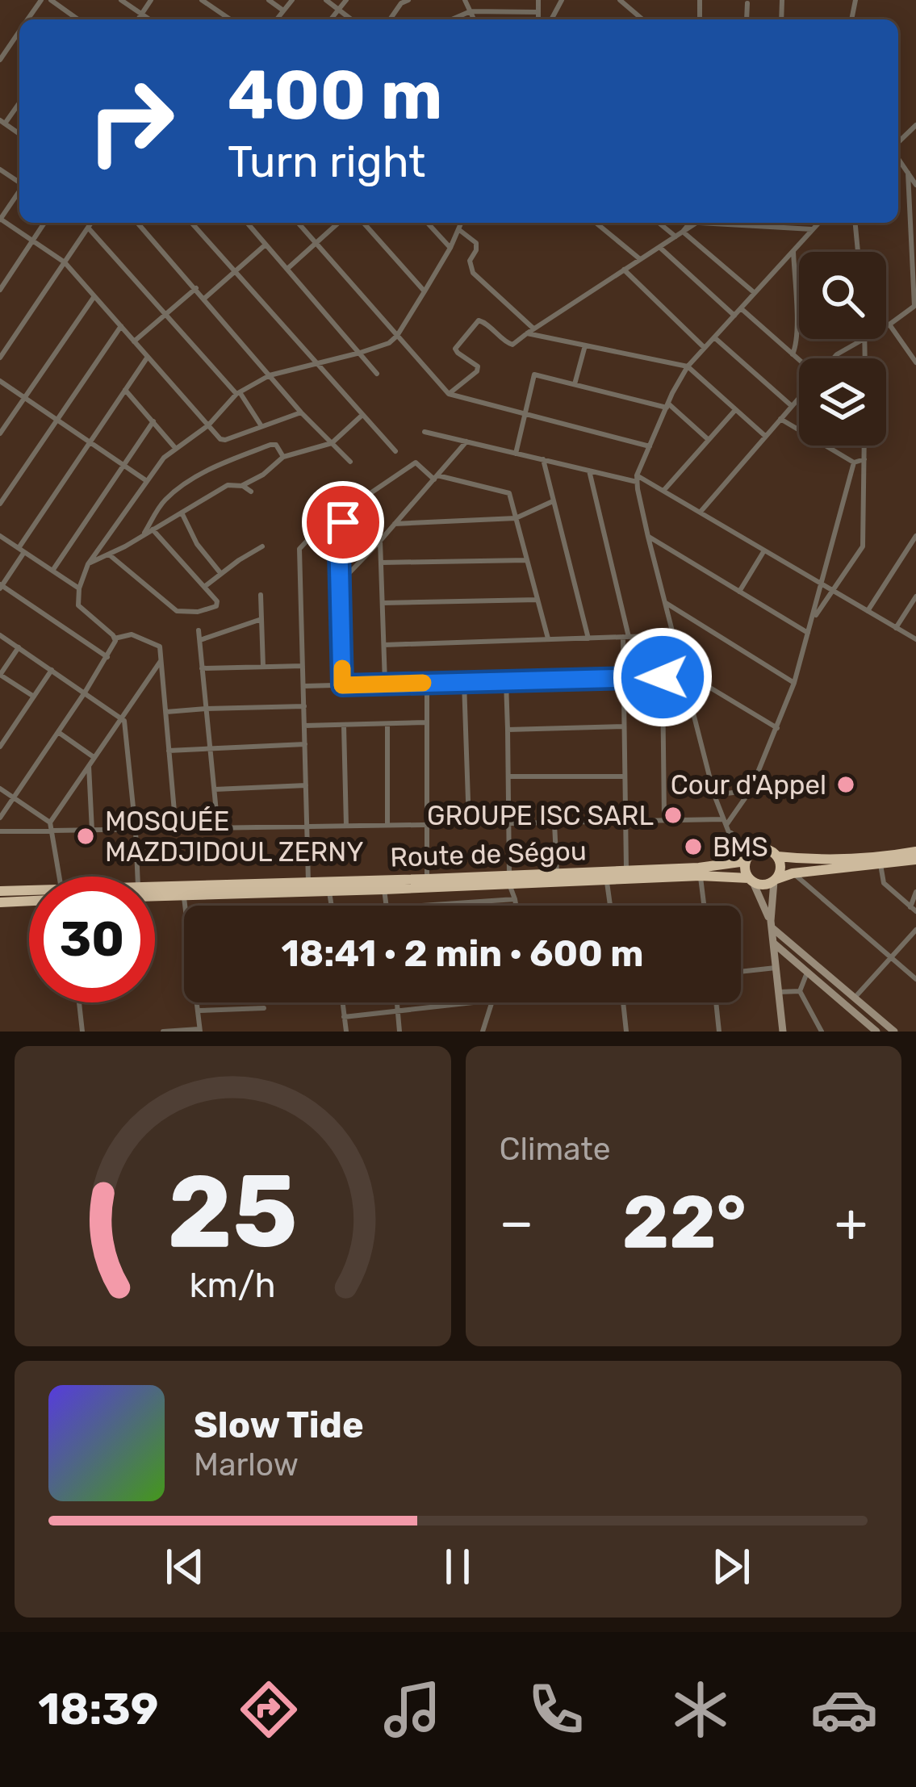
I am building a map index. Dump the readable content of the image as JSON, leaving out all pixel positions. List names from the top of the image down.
{
  "streets": {
    "highway": ["Route de Ségou"]
  },
  "places": [
    "Cour d'Appel",
    "GROUPE ISC SARL",
    "MOSQUÉE MAZDJIDOUL ZERNY",
    "BMS"
  ],
  "page": {
    "turn": ["400 m", "Turn right"],
    "limit": "30",
    "trip": "18:41 · 2 min · 600 m",
    "tile": "Climate",
    "heat": ["−", "22°", "+"],
    "song": ["Slow Tide", "Marlow"],
    "tabs": "18:39",
    "gauge": ["25", "km/h"]
  }
}
